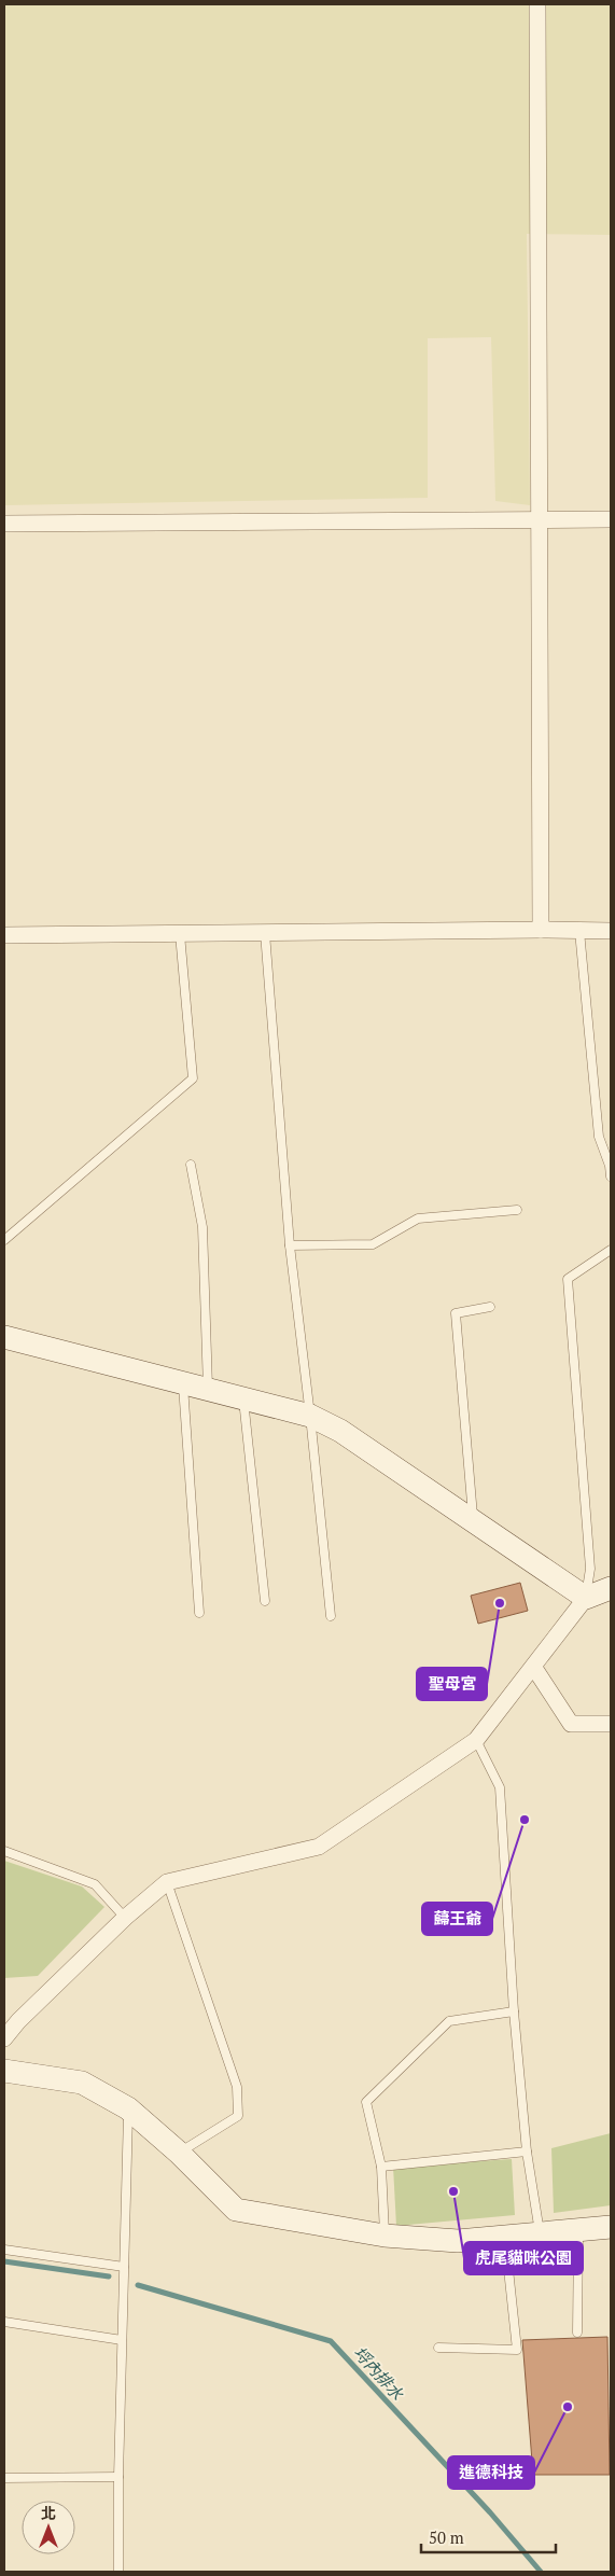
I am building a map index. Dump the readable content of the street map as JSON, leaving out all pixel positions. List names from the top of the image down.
{
  "water": ["埒內排水"],
  "places": [
    "聖母宮",
    "蘬王爺",
    "虎尾貓咪公園",
    "進德科技"
  ],
  "scale_bar": "50 m",
  "north": "top"
}
